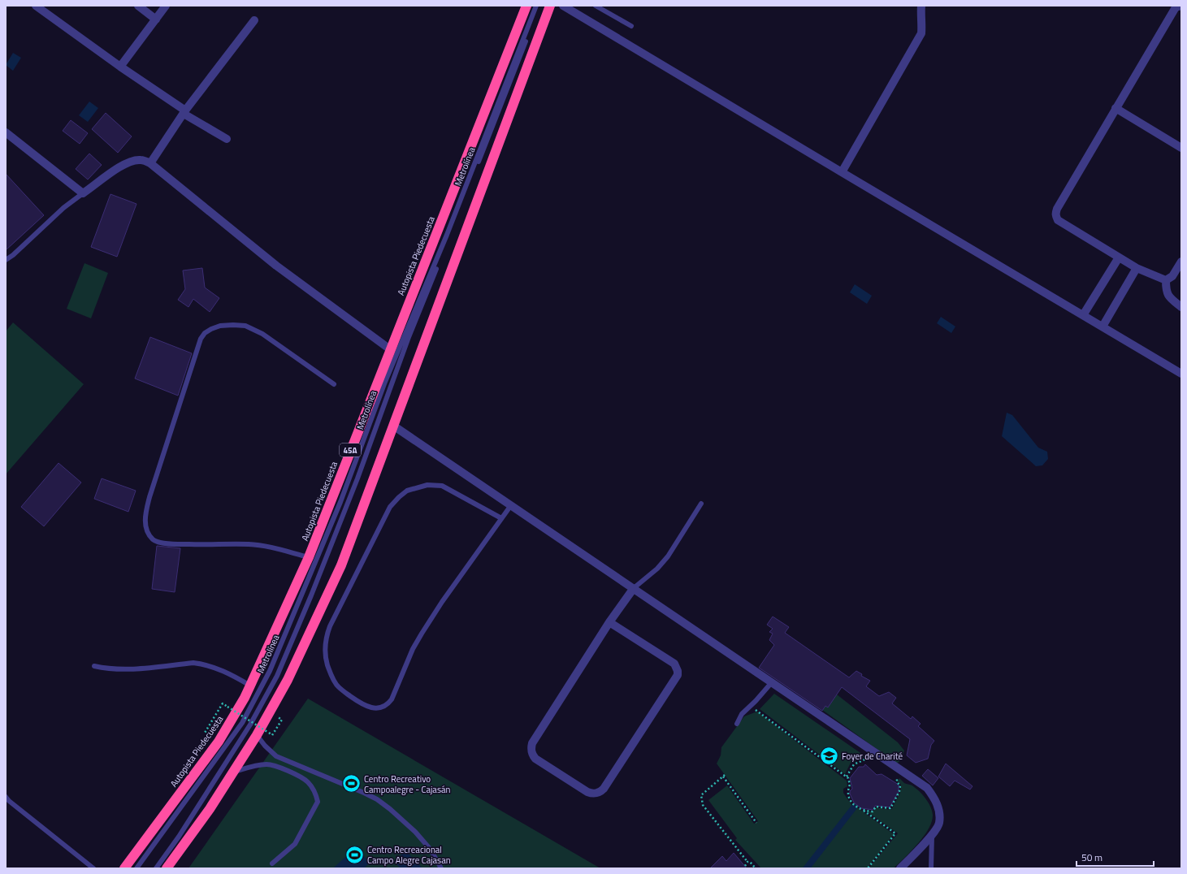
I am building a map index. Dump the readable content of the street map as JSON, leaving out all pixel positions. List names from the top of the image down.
{
  "streets": {
    "highway": ["Autopista Piedecuesta", "45A"],
    "lane": ["Metrolínea"]
  },
  "places": {
    "school or university": ["Foyer de Charité"],
    "sports": ["Centro Recreativo Campoalegre - Cajasán", "Centro Recreacional Campo Alegre Cajasan"]
  },
  "scale_bar": "50 m"
}
